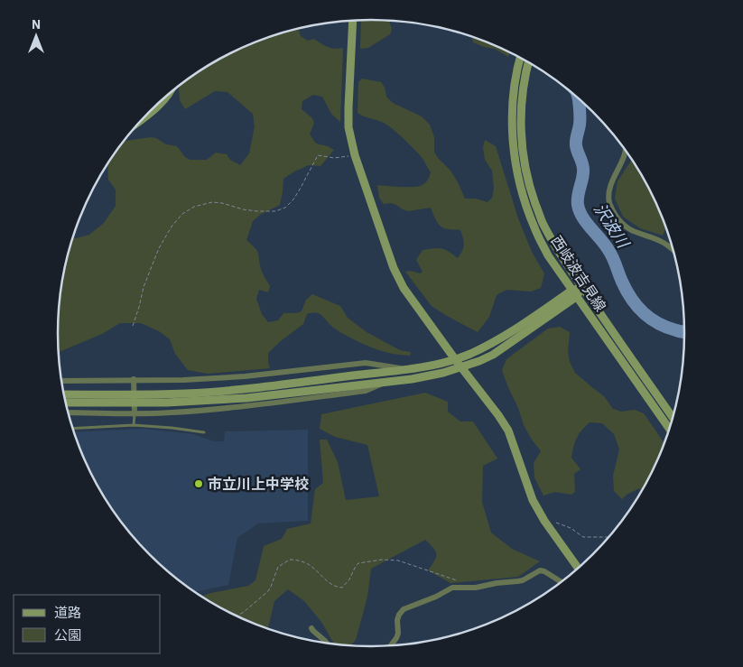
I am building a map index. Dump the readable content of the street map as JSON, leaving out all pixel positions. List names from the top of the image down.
{
  "streets": {
    "street": ["西岐波吉見線"]
  },
  "water": ["沢波川"],
  "places": ["市立川上中学校"],
  "legend": ["道路", "公園"],
  "north": "top"
}
